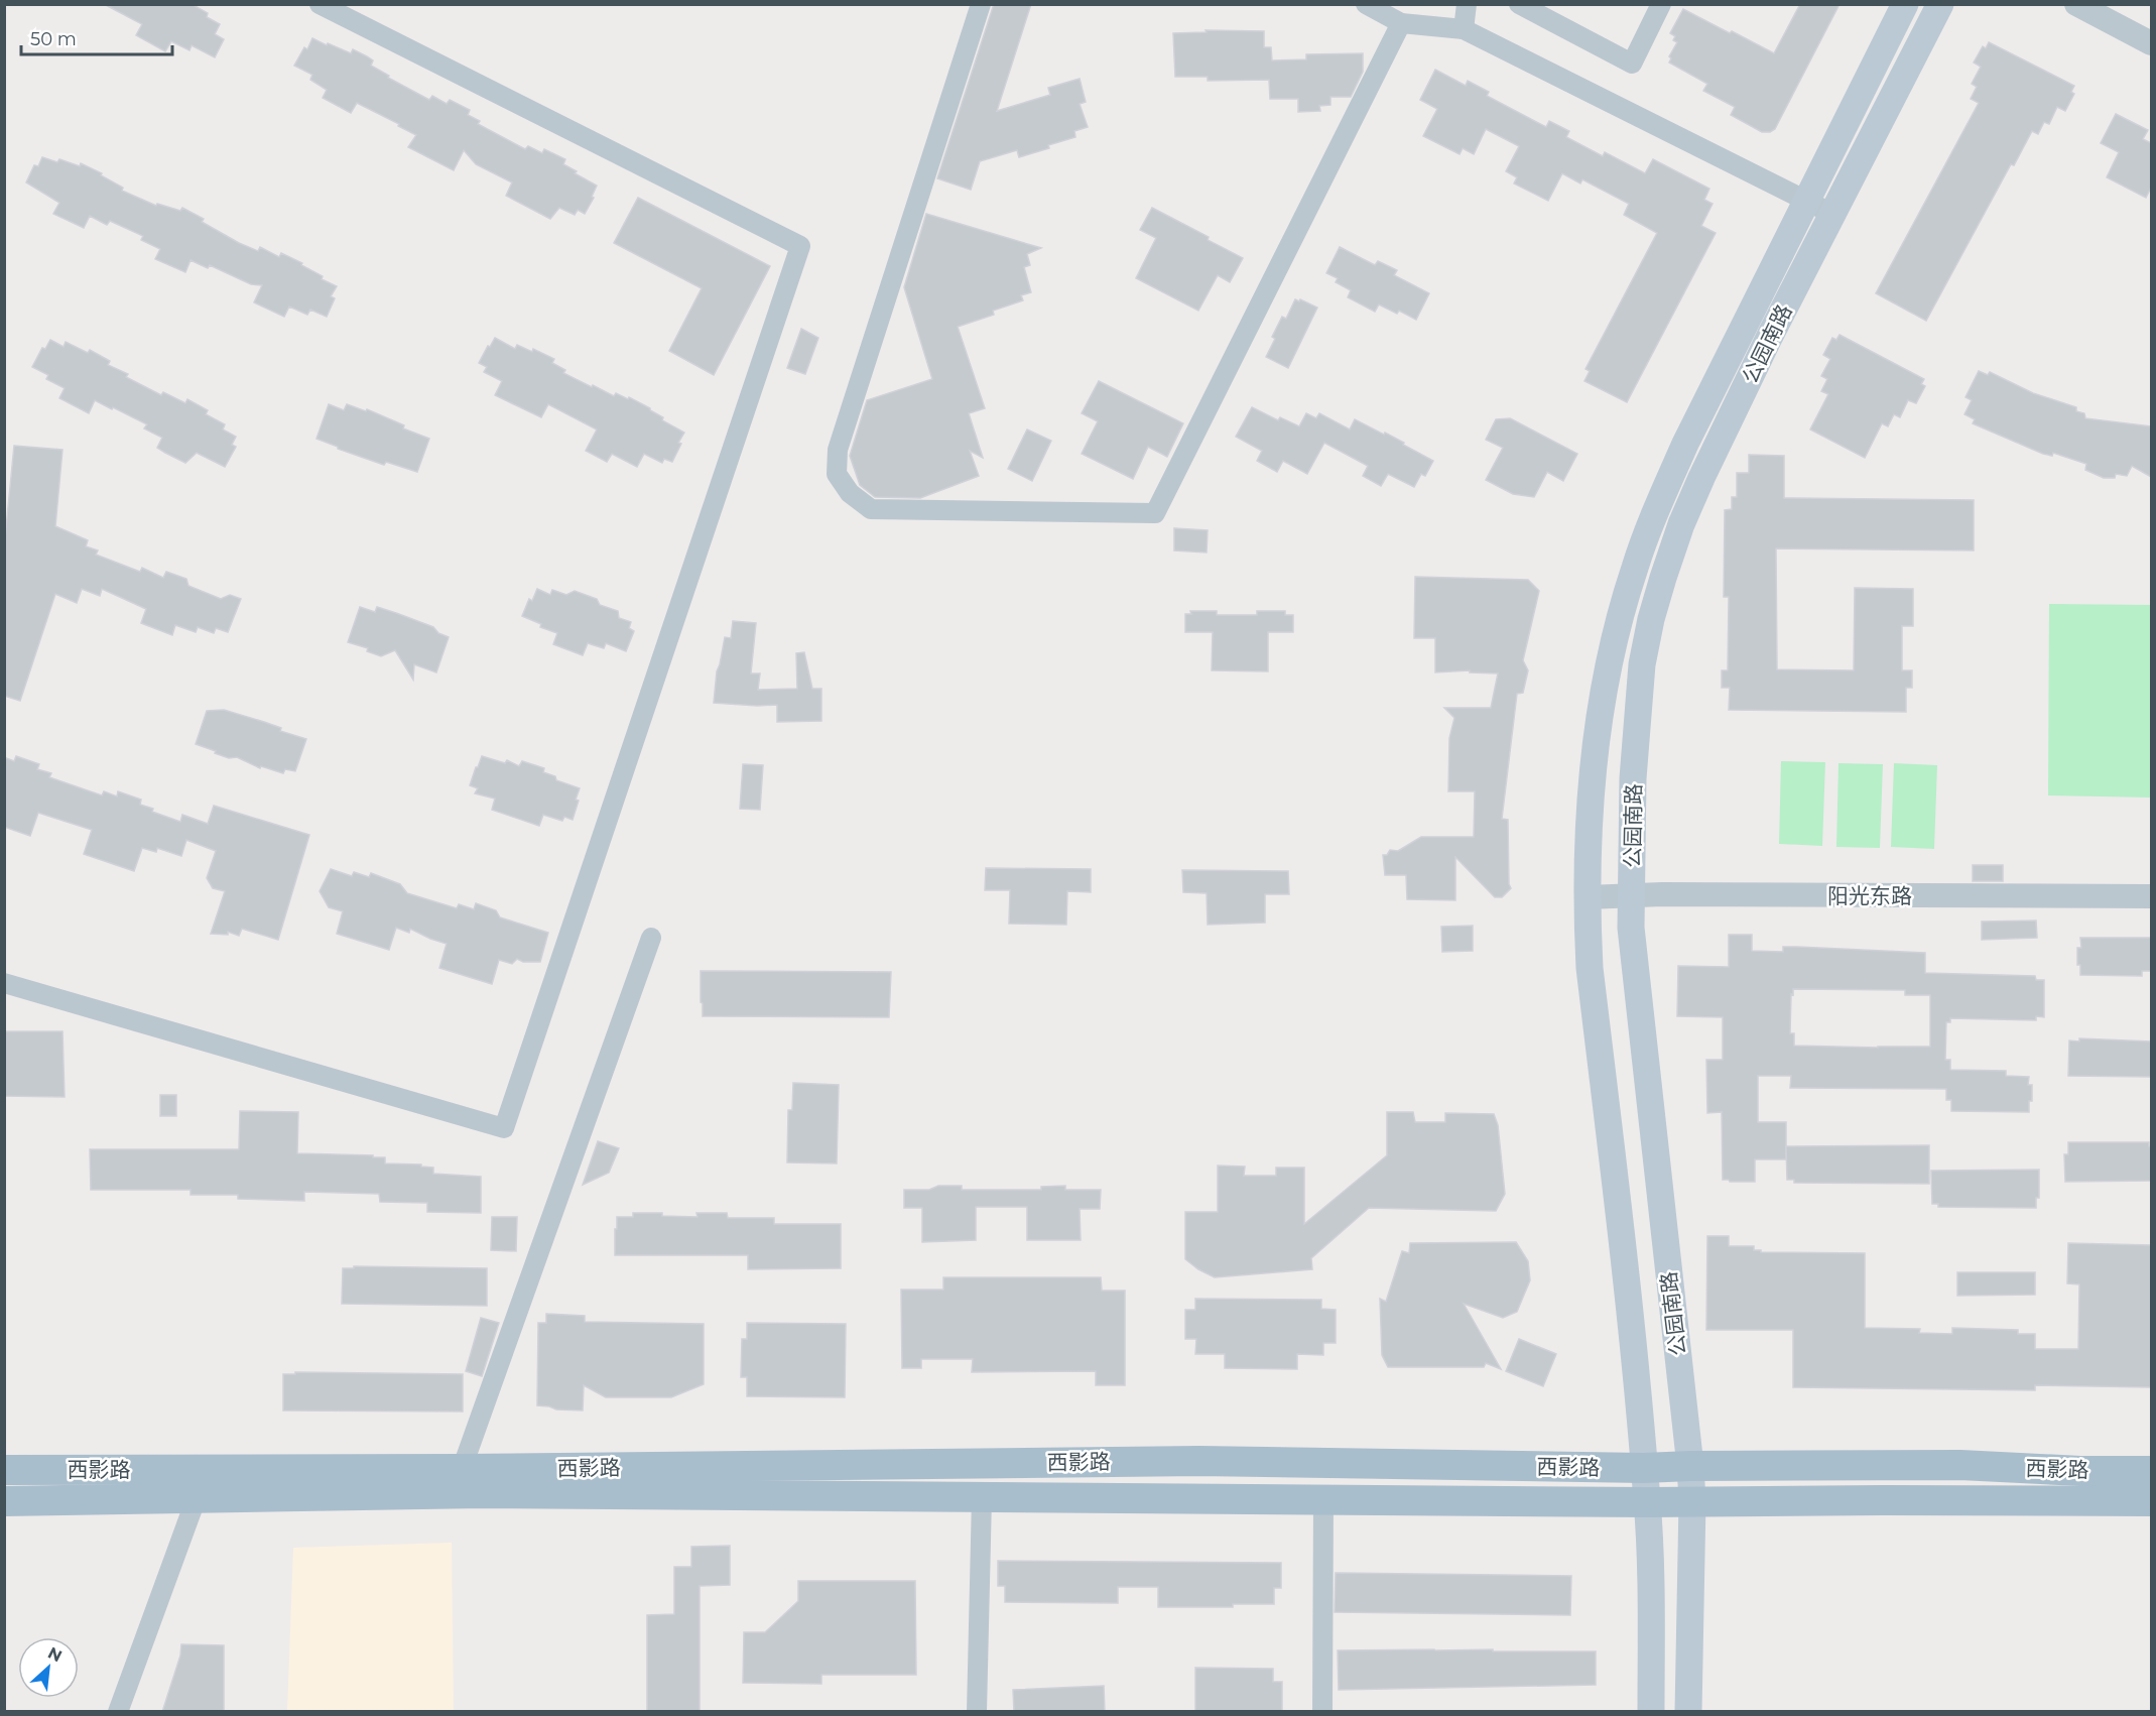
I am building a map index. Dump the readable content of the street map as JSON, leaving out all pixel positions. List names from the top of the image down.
{
  "streets": {
    "main road": ["公园南路", "西影路"],
    "street": ["阳光东路"]
  },
  "crossings": [
    ["公园南路", "阳光东路"],
    ["公园南路", "西影路"]
  ],
  "scale_bar": "50 m",
  "north": "top right"
}
